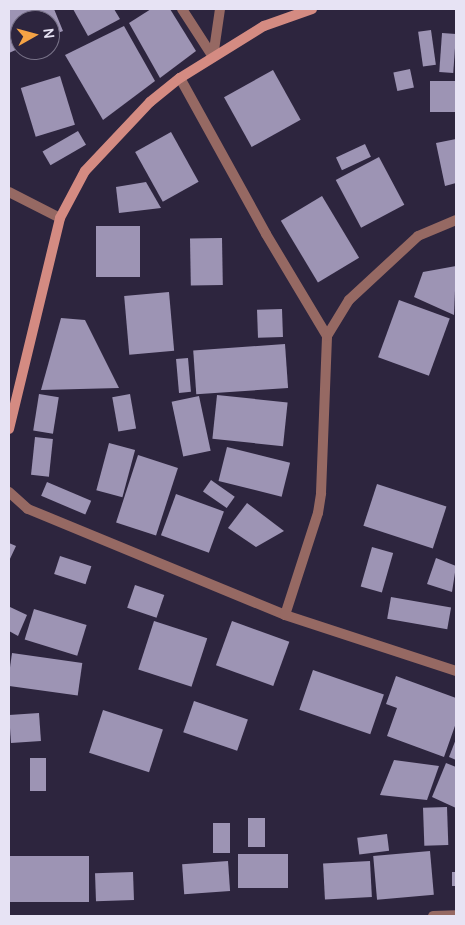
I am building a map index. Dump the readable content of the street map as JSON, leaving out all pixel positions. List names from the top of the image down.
{
  "north": "right"
}
